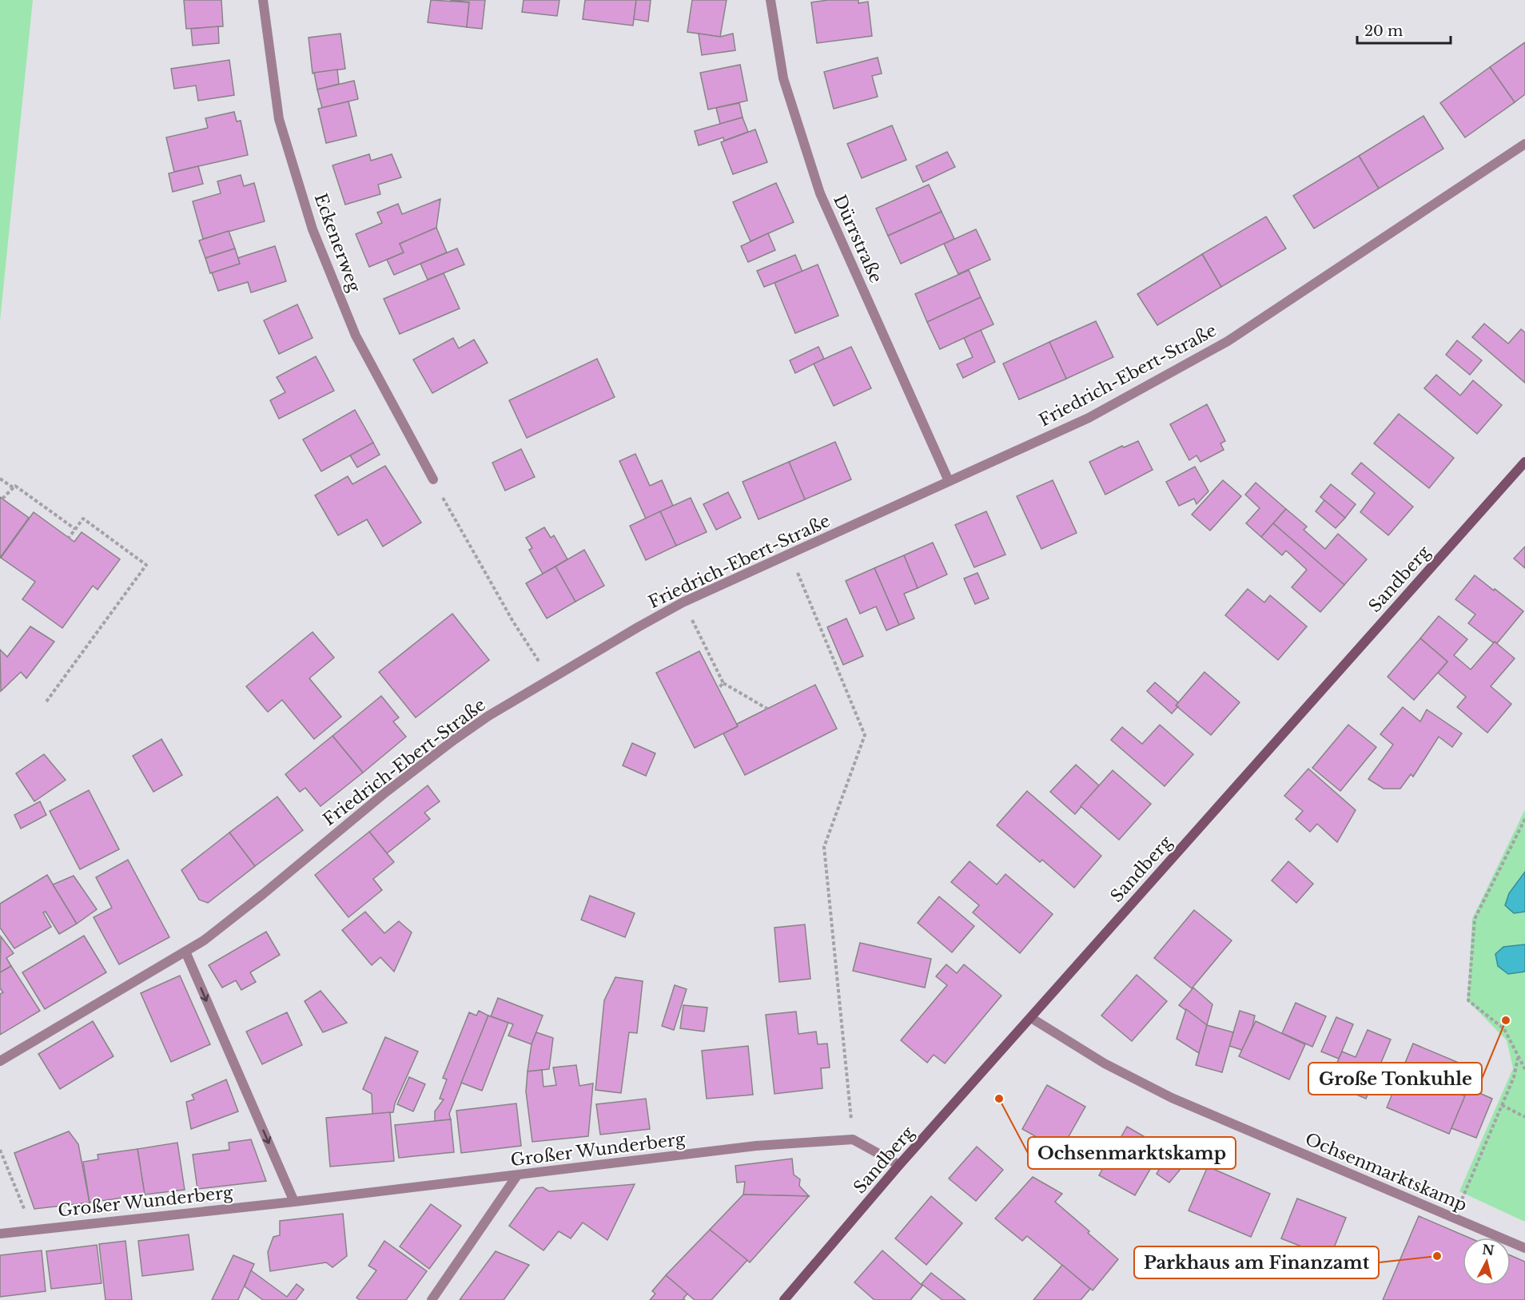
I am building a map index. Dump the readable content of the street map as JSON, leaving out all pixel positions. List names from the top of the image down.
{
  "streets": {
    "main road": ["Sandberg"],
    "street": [
      "Dürrstraße",
      "Eckenerweg",
      "Friedrich-Ebert-Straße",
      "Großer Wunderberg",
      "Ochsenmarktskamp"
    ]
  },
  "crossings": [
    ["Dürrstraße", "Friedrich-Ebert-Straße"],
    ["Sandberg", "Ochsenmarktskamp"]
  ],
  "places": ["Große Tonkuhle", "Ochsenmarktskamp", "Parkhaus am Finanzamt"],
  "scale_bar": "20 m",
  "north": "top"
}
